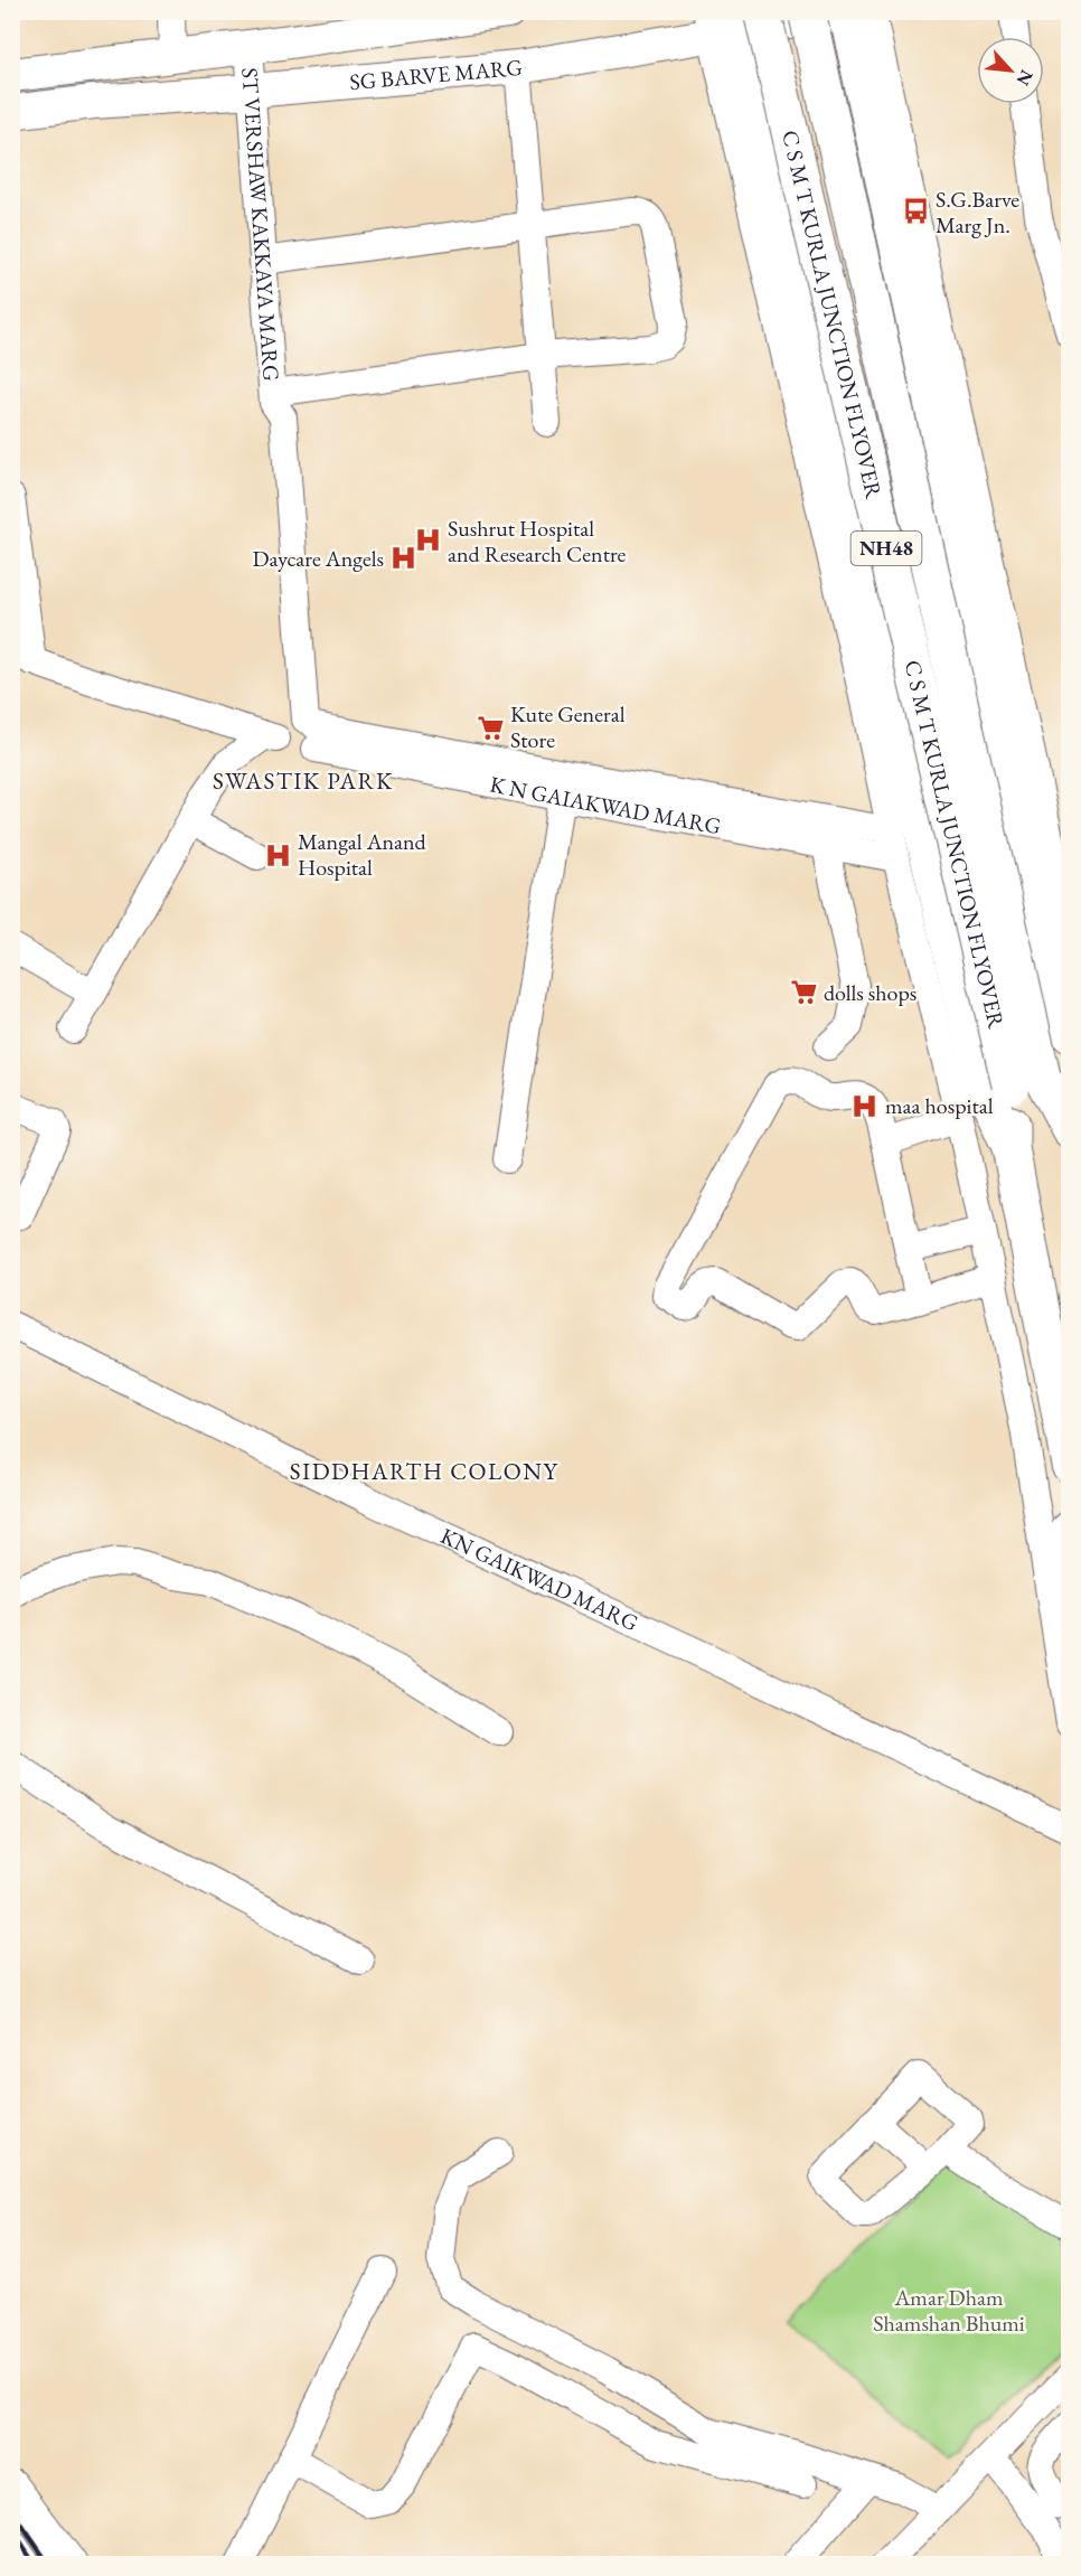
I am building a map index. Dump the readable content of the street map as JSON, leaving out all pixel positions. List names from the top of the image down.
{
  "streets": {
    "highway": ["C S M T KURLA JUNCTION FLYOVER", "NH48"],
    "main road": ["SG BARVE MARG"],
    "street": ["ST VERSHAW KAKKAYA MARG", "K N GAIAKWAD MARG", "KN GAIKWAD MARG"]
  },
  "crossings": [
    ["SG BARVE MARG", "ST VERSHAW KAKKAYA MARG"],
    ["SG BARVE MARG", "C S M T KURLA JUNCTION FLYOVER"],
    ["ST VERSHAW KAKKAYA MARG", "K N GAIAKWAD MARG"],
    ["C S M T KURLA JUNCTION FLYOVER", "NH48"]
  ],
  "districts": ["SWASTIK PARK", "SIDDHARTH COLONY"],
  "parks": ["Amar Dham Shamshan Bhumi"],
  "places": {
    "bus stop": ["S.G.Barve Marg Jn."],
    "hospital": [
      "Sushrut Hospital and Research Centre",
      "Daycare Angels",
      "Mangal Anand Hospital",
      "maa hospital"
    ],
    "supermarket": ["Kute General Store", "dolls shops"]
  },
  "north": "bottom right"
}
